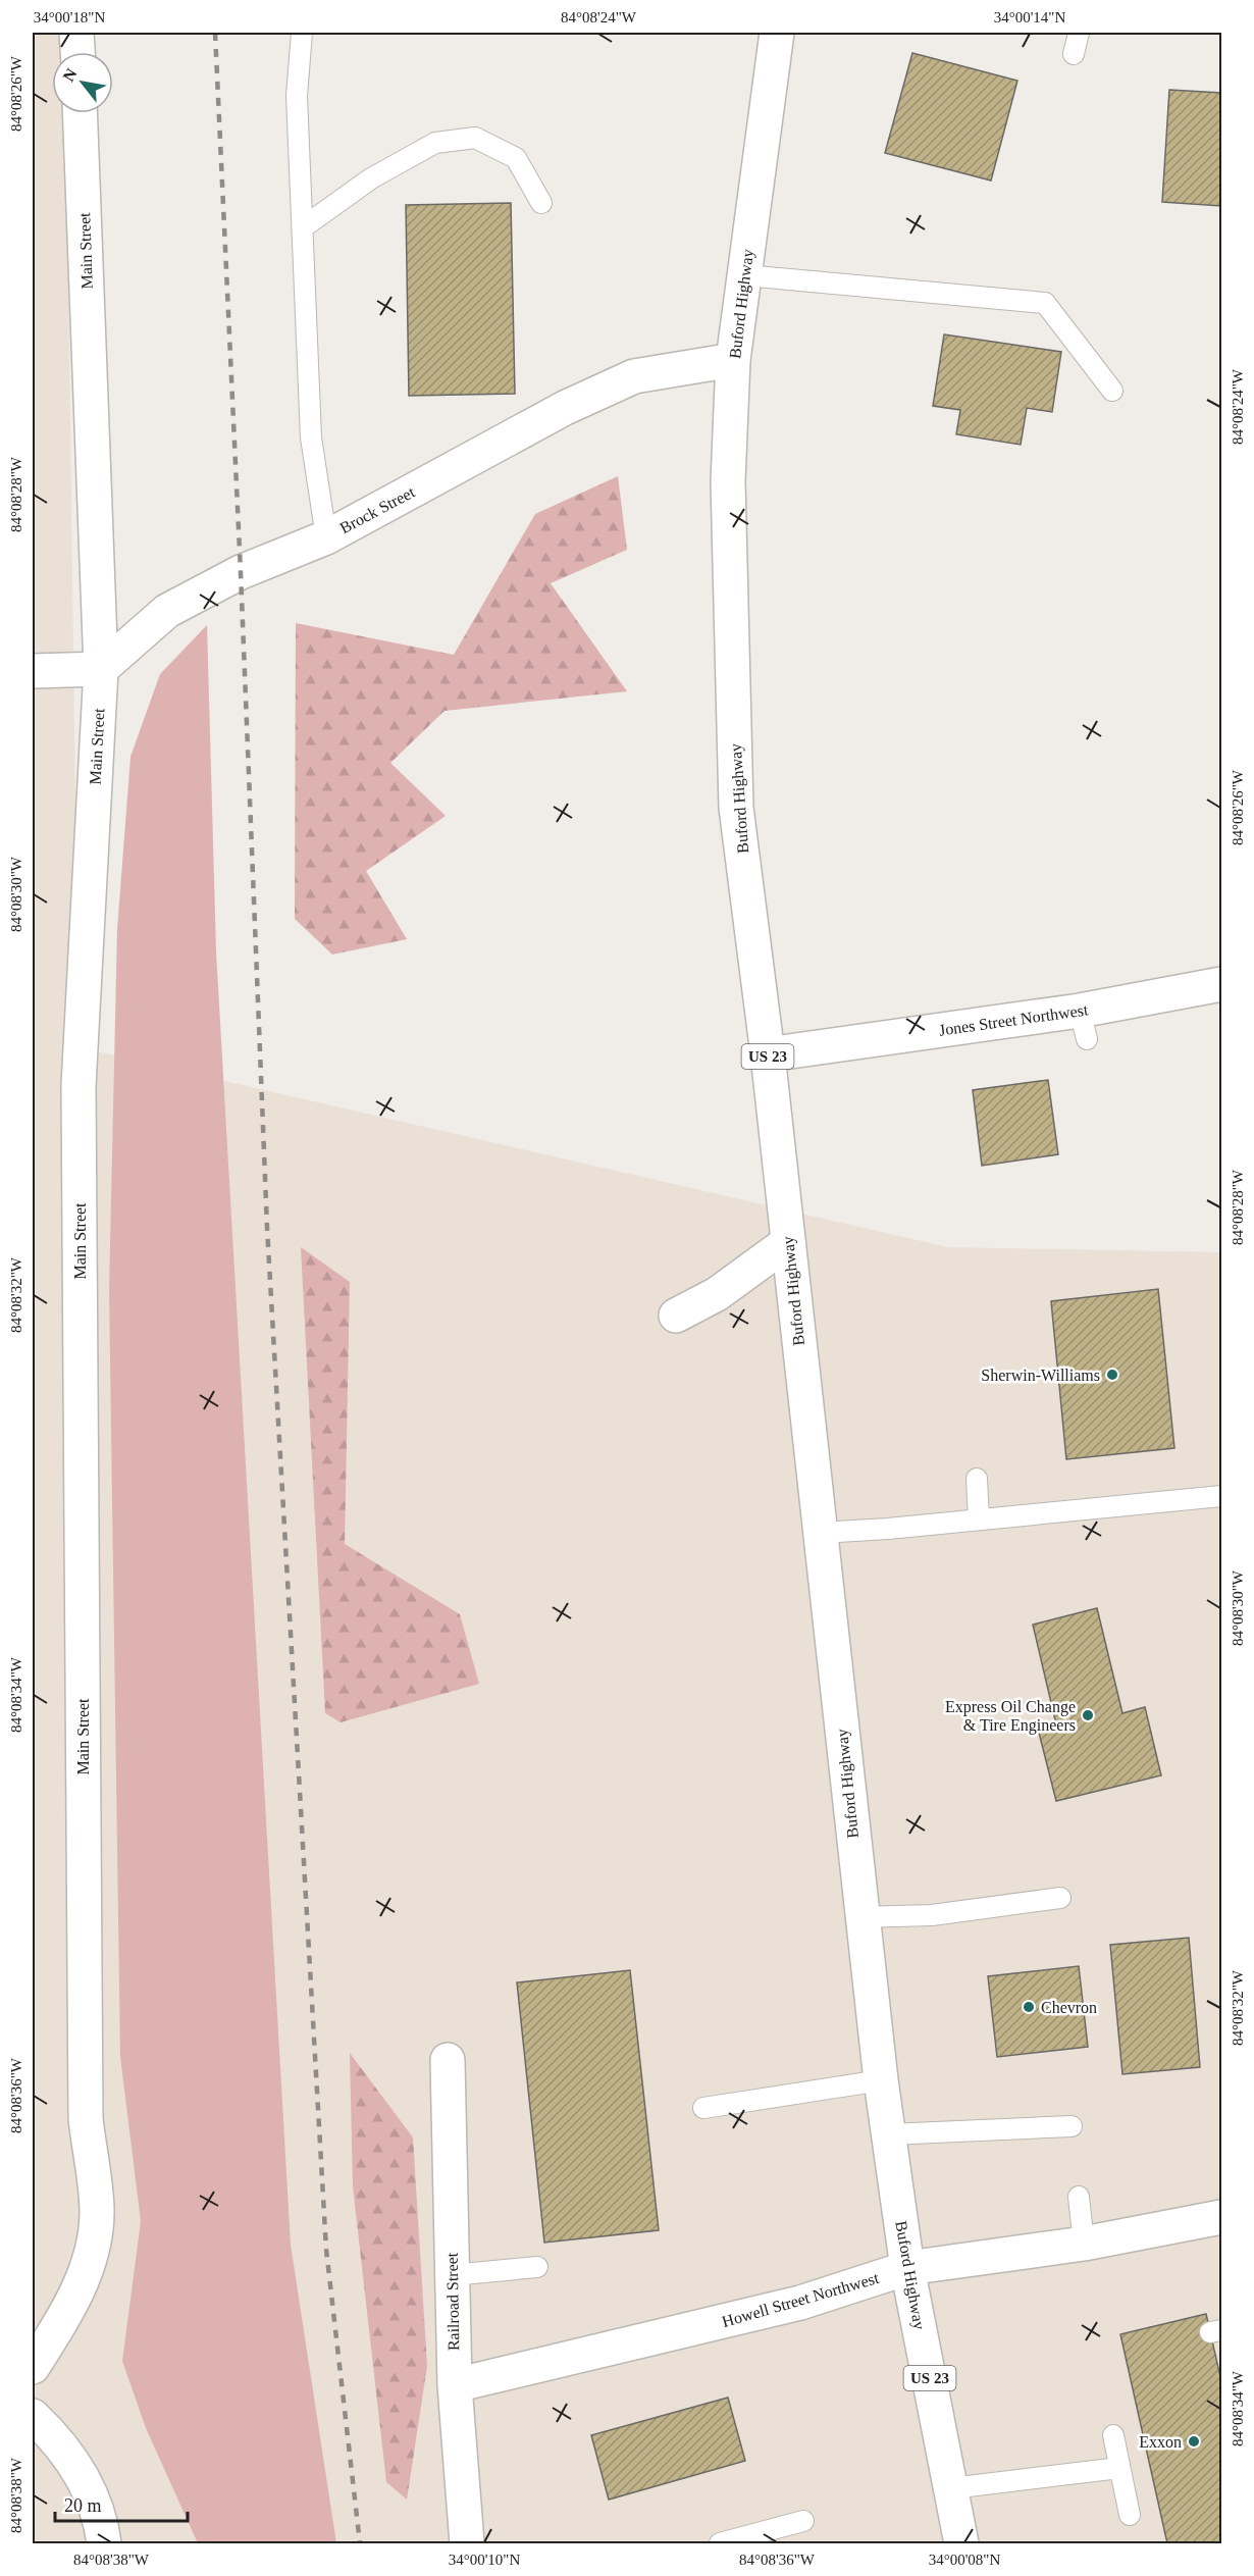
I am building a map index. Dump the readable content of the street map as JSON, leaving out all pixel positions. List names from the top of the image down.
{
  "streets": {
    "street": [
      "Main Street",
      "Buford Highway",
      "Brock Street",
      "Jones Street Northwest",
      "US 23",
      "Howell Street Northwest",
      "Railroad Street"
    ]
  },
  "crossings": [
    ["Main Street", "Brock Street"],
    ["Buford Highway", "Brock Street"],
    ["Buford Highway", "Jones Street Northwest"],
    ["Buford Highway", "Howell Street Northwest"],
    ["Howell Street Northwest", "Railroad Street"]
  ],
  "places": [
    "Sherwin-Williams",
    "Express Oil Change & Tire Engineers",
    "Chevron",
    "Exxon"
  ],
  "scale_bar": "20 m",
  "north": "top left",
  "coordinates": [
    "34°00'18\"N",
    "84°08'24\"W",
    "34°00'14\"N",
    "84°08'26\"W",
    "84°08'28\"W",
    "84°08'30\"W",
    "84°08'32\"W",
    "84°08'34\"W",
    "84°08'36\"W",
    "84°08'38\"W",
    "34°00'10\"N",
    "34°00'08\"N"
  ]
}
